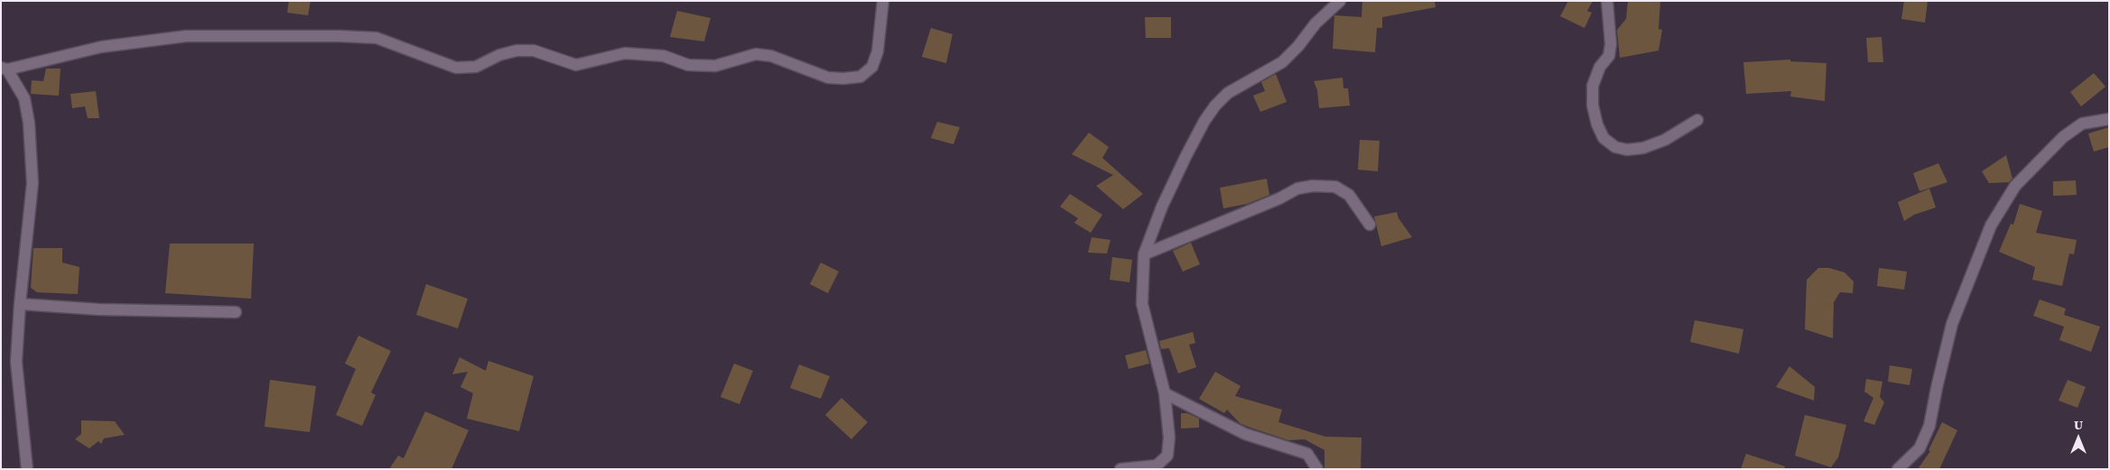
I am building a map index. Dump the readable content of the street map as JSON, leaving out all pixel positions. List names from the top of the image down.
{
  "north": "top"
}
